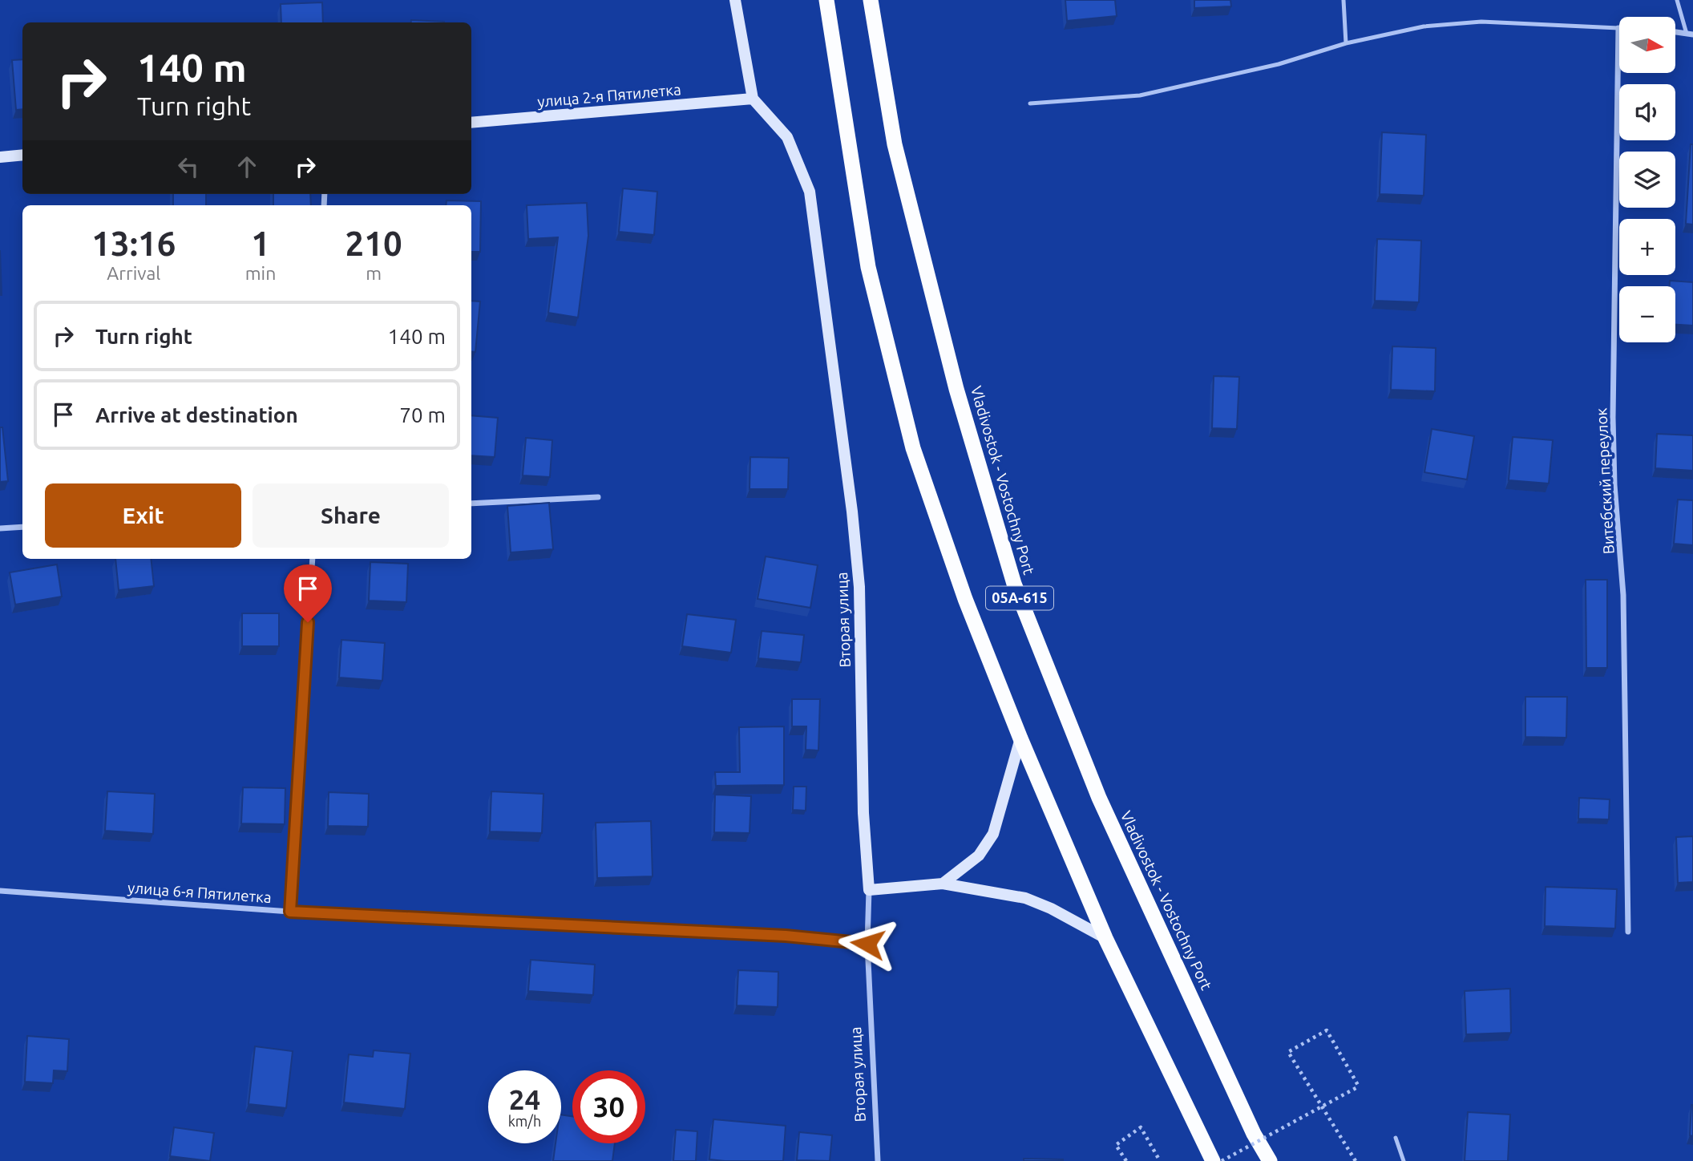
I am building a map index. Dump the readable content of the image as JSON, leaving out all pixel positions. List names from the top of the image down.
{
  "streets": {
    "highway": ["Vladivostok - Vostochny Port", "05А-615"],
    "main road": ["улица 2-я Пятилетка", "Вторая улица"],
    "street": ["Витебский переулок", "улица 6-я Пятилетка"]
  },
  "crossings": [
    ["улица 2-я Пятилетка", "Вторая улица"],
    ["Вторая улица", "улица 6-я Пятилетка"]
  ],
  "north": "right",
  "page": {
    "map_buttons": ["+", "−"],
    "turn": ["140 m", "Turn right"],
    "eta": [
      "13:16",
      "Arrival",
      "1",
      "min",
      "210",
      "m"
    ],
    "list": [
      {
        "name": "Turn right",
        "value": "140 m"
      },
      {
        "name": "Arrive at destination",
        "value": "70 m"
      }
    ],
    "buttons": ["Exit", "Share"],
    "speed": "24 km/h",
    "limit": "30"
  }
}
